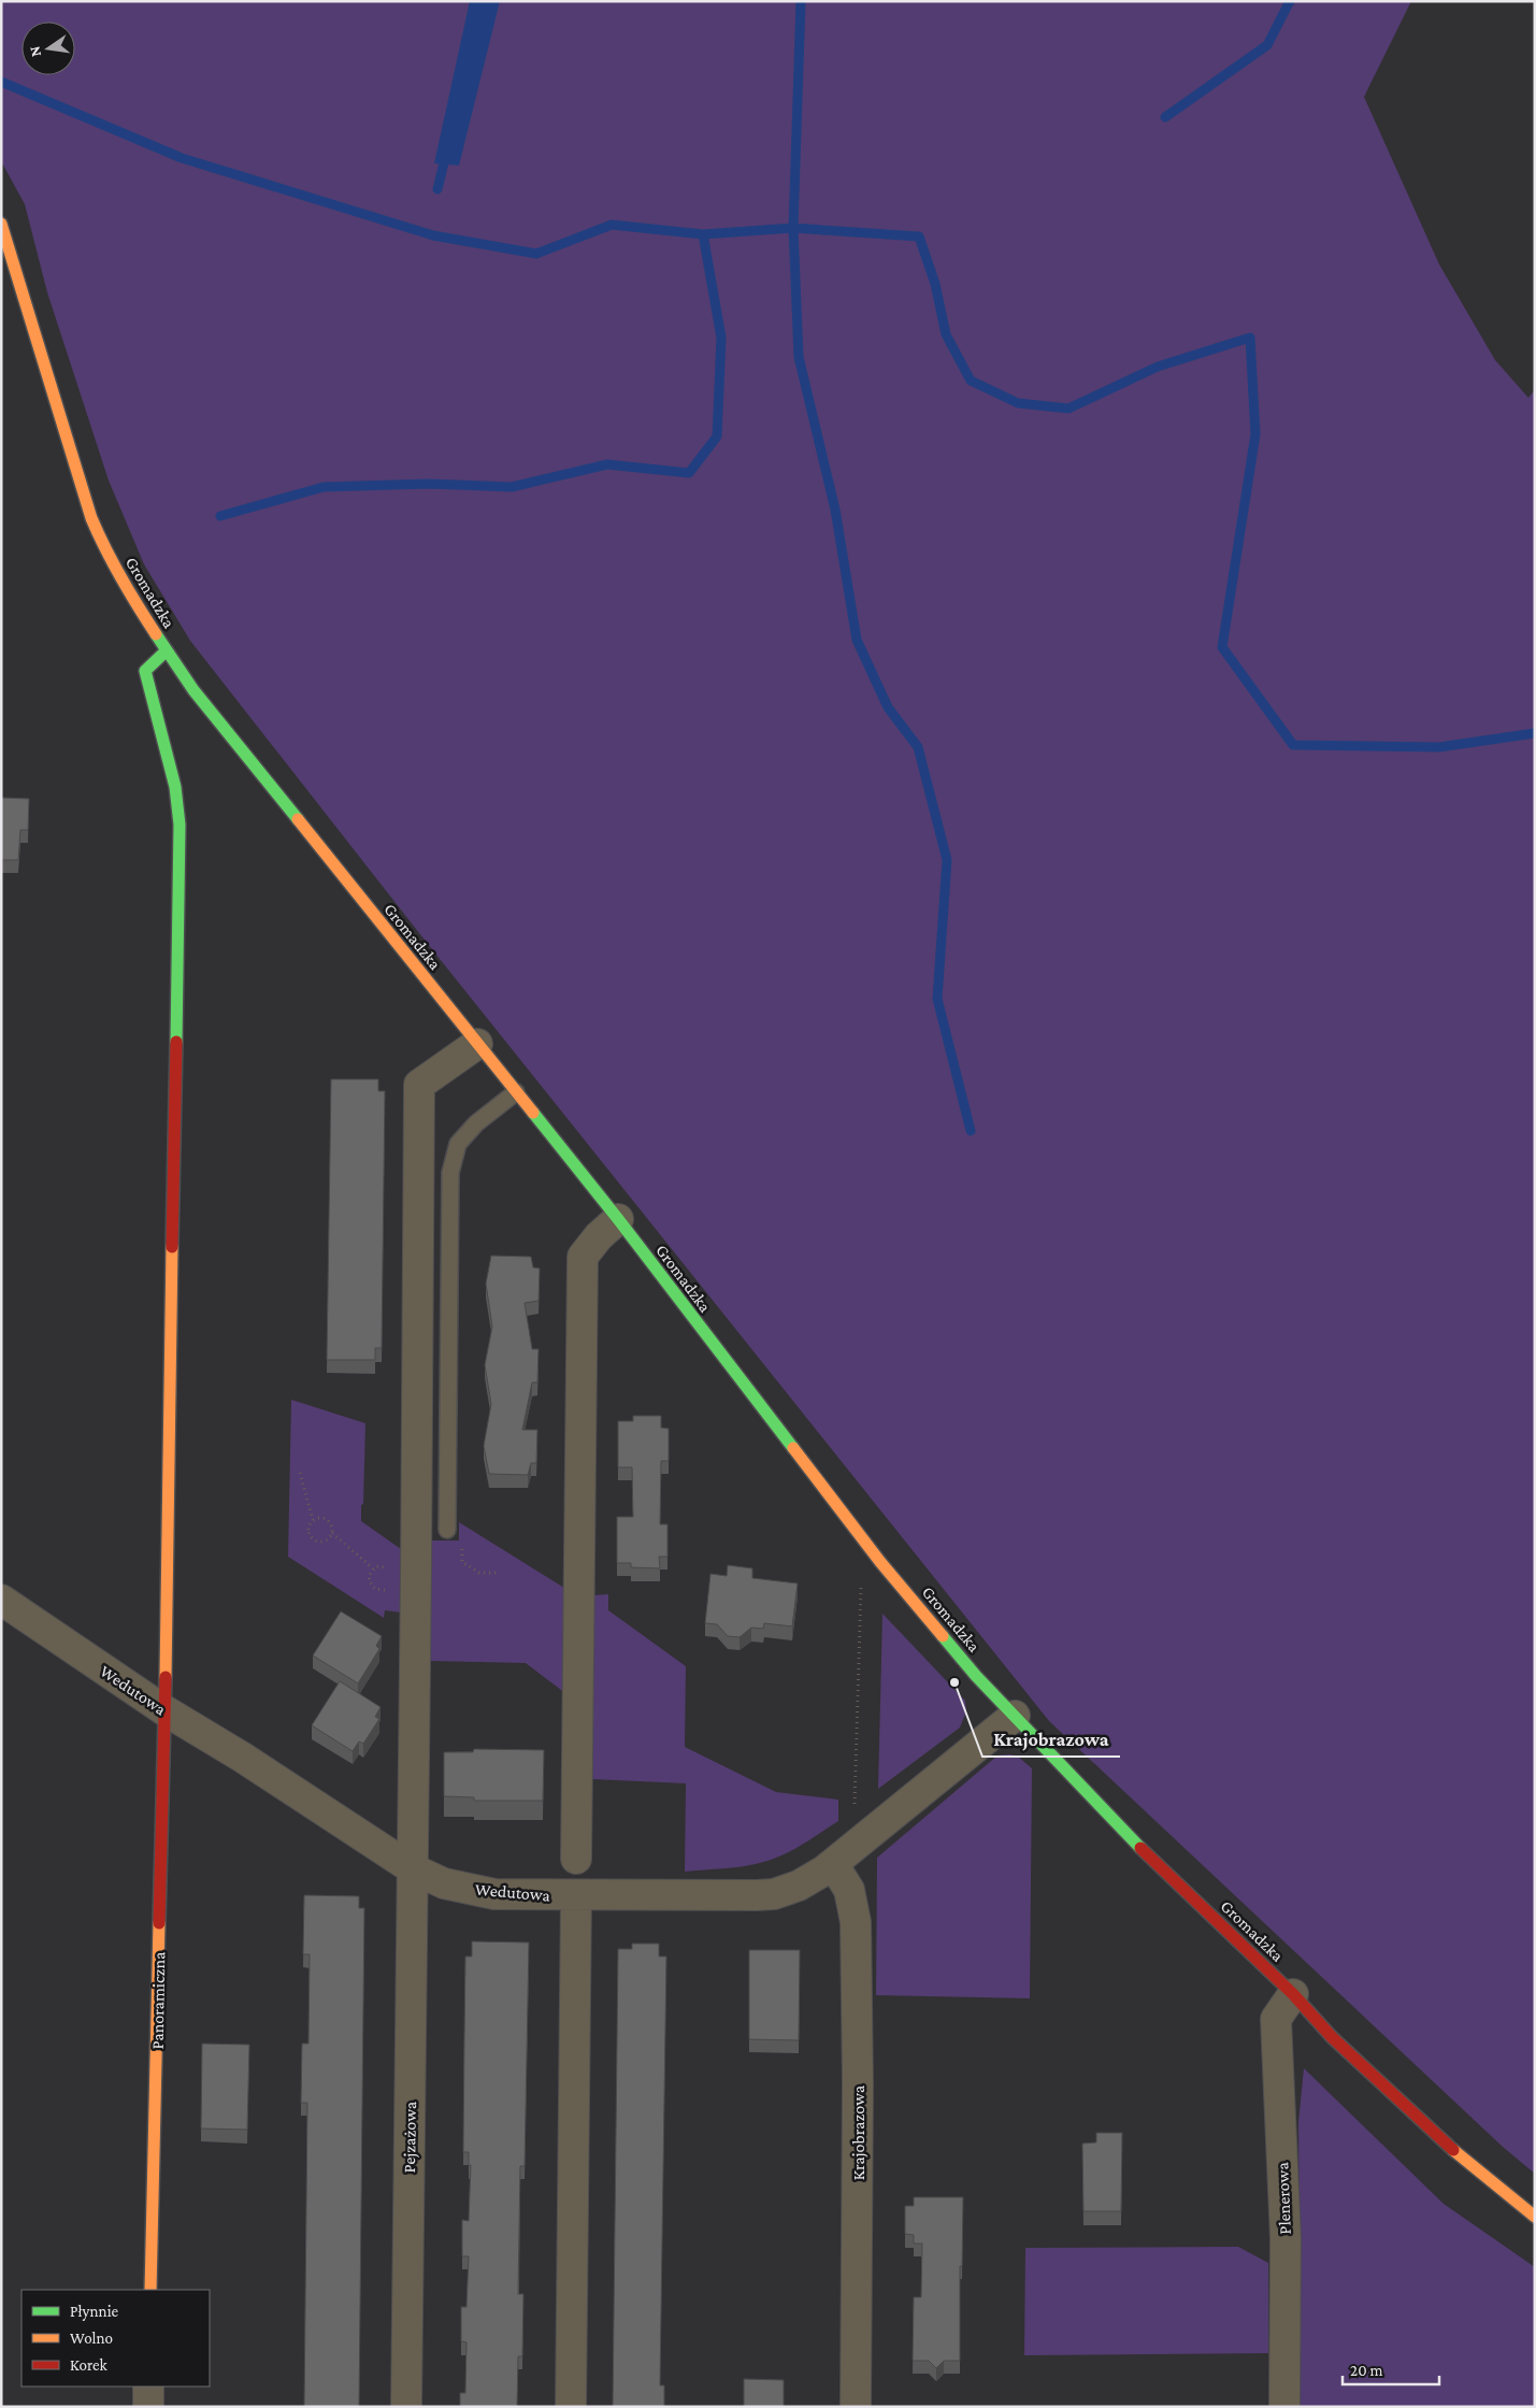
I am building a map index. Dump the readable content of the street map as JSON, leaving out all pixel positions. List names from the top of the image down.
{
  "streets": {
    "street": [
      "Gromadzka",
      "Wedutowa",
      "Panoramiczna",
      "Krajobrazowa",
      "Pejzażowa",
      "Plenerowa"
    ]
  },
  "crossings": [
    ["Gromadzka", "Wedutowa"],
    ["Gromadzka", "Panoramiczna"],
    ["Gromadzka", "Pejzażowa"],
    ["Gromadzka", "Plenerowa"],
    ["Wedutowa", "Panoramiczna"],
    ["Wedutowa", "Krajobrazowa"],
    ["Wedutowa", "Pejzażowa"]
  ],
  "places": ["Krajobrazowa"],
  "legend": ["Płynnie", "Wolno", "Korek"],
  "scale_bar": "20 m",
  "north": "left"
}
